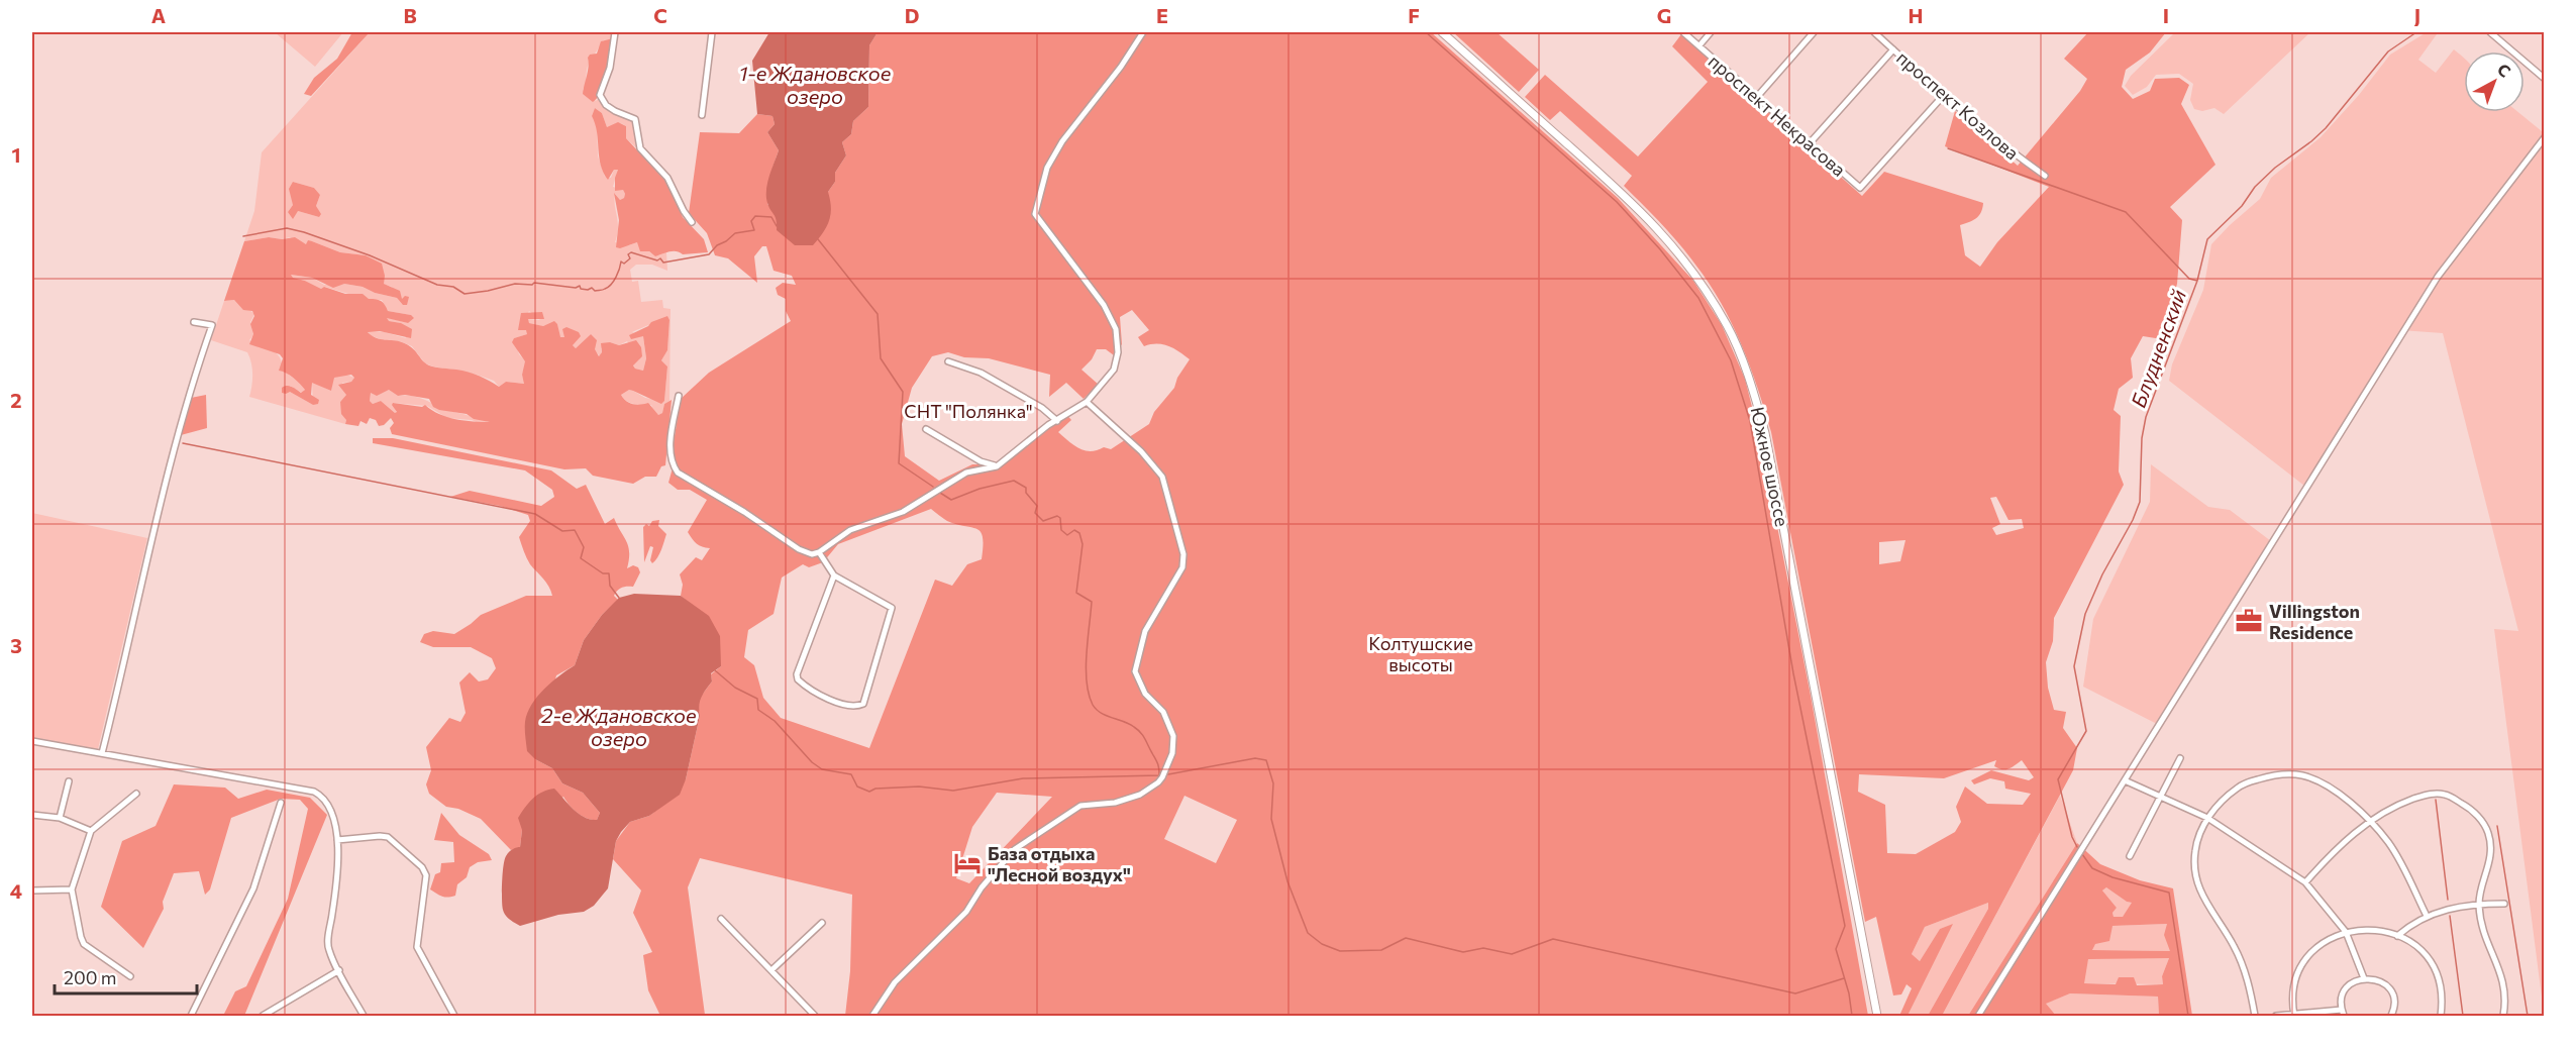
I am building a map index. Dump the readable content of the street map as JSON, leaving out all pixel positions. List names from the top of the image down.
{
  "streets": {
    "street": ["проспект Козлова", "проспект Некрасова", "Южное шоссе"]
  },
  "crossings": [
    ["проспект Козлова", "проспект Некрасова"]
  ],
  "water": ["1-е Ждановское озеро", "Блудненский", "2-е Ждановское озеро"],
  "parks": ["СНТ \"Полянка\"", "Колтушские высоты"],
  "places": {
    "office": ["Villingston Residence"],
    "hotel": ["База отдыха \"Лесной воздух\""]
  },
  "scale_bar": "200 m",
  "north": "top right",
  "grid": {
    "columns": [
      "A",
      "B",
      "C",
      "D",
      "E",
      "F",
      "G",
      "H",
      "I",
      "J"
    ],
    "rows": [
      "1",
      "2",
      "3",
      "4"
    ]
  }
}
